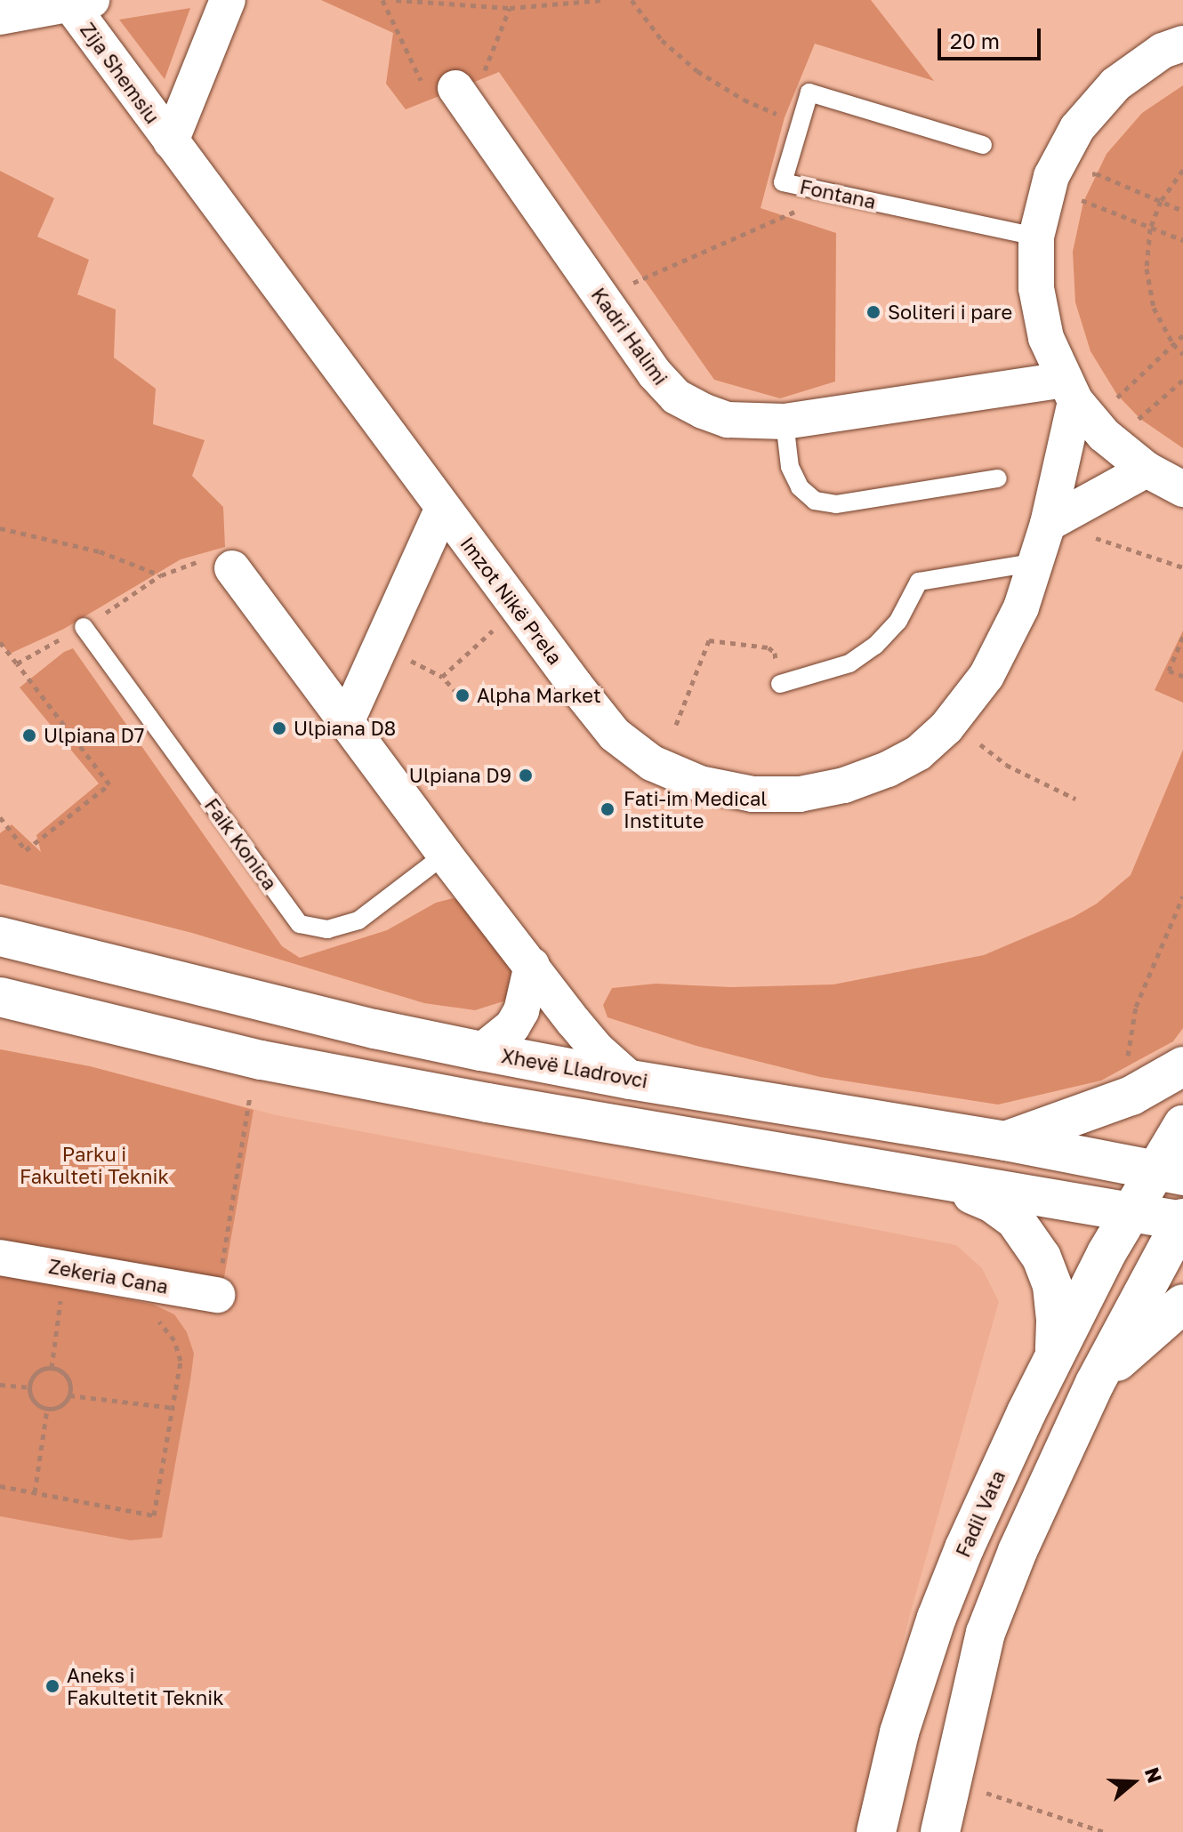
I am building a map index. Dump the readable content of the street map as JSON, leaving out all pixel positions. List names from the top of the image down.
{
  "streets": {
    "main road": ["Xhevë Lladrovci", "Fadil Vata"],
    "street": [
      "Zija Shemsiu",
      "Kadri Halimi",
      "Imzot Nikë Prela",
      "Zekeria Cana"
    ],
    "lane": ["Fontana", "Faik Konica"]
  },
  "crossings": [
    ["Zija Shemsiu", "Imzot Nikë Prela"],
    ["Kadri Halimi", "Imzot Nikë Prela"],
    ["Xhevë Lladrovci", "Fadil Vata"]
  ],
  "parks": ["Parku i Fakulteti Teknik"],
  "places": [
    "Soliteri i pare",
    "Alpha Market",
    "Ulpiana D8",
    "Ulpiana D7",
    "Ulpiana D9",
    "Fati-im Medical Institute",
    "Aneks i Fakultetit Teknik"
  ],
  "scale_bar": "20 m",
  "north": "right"
}
